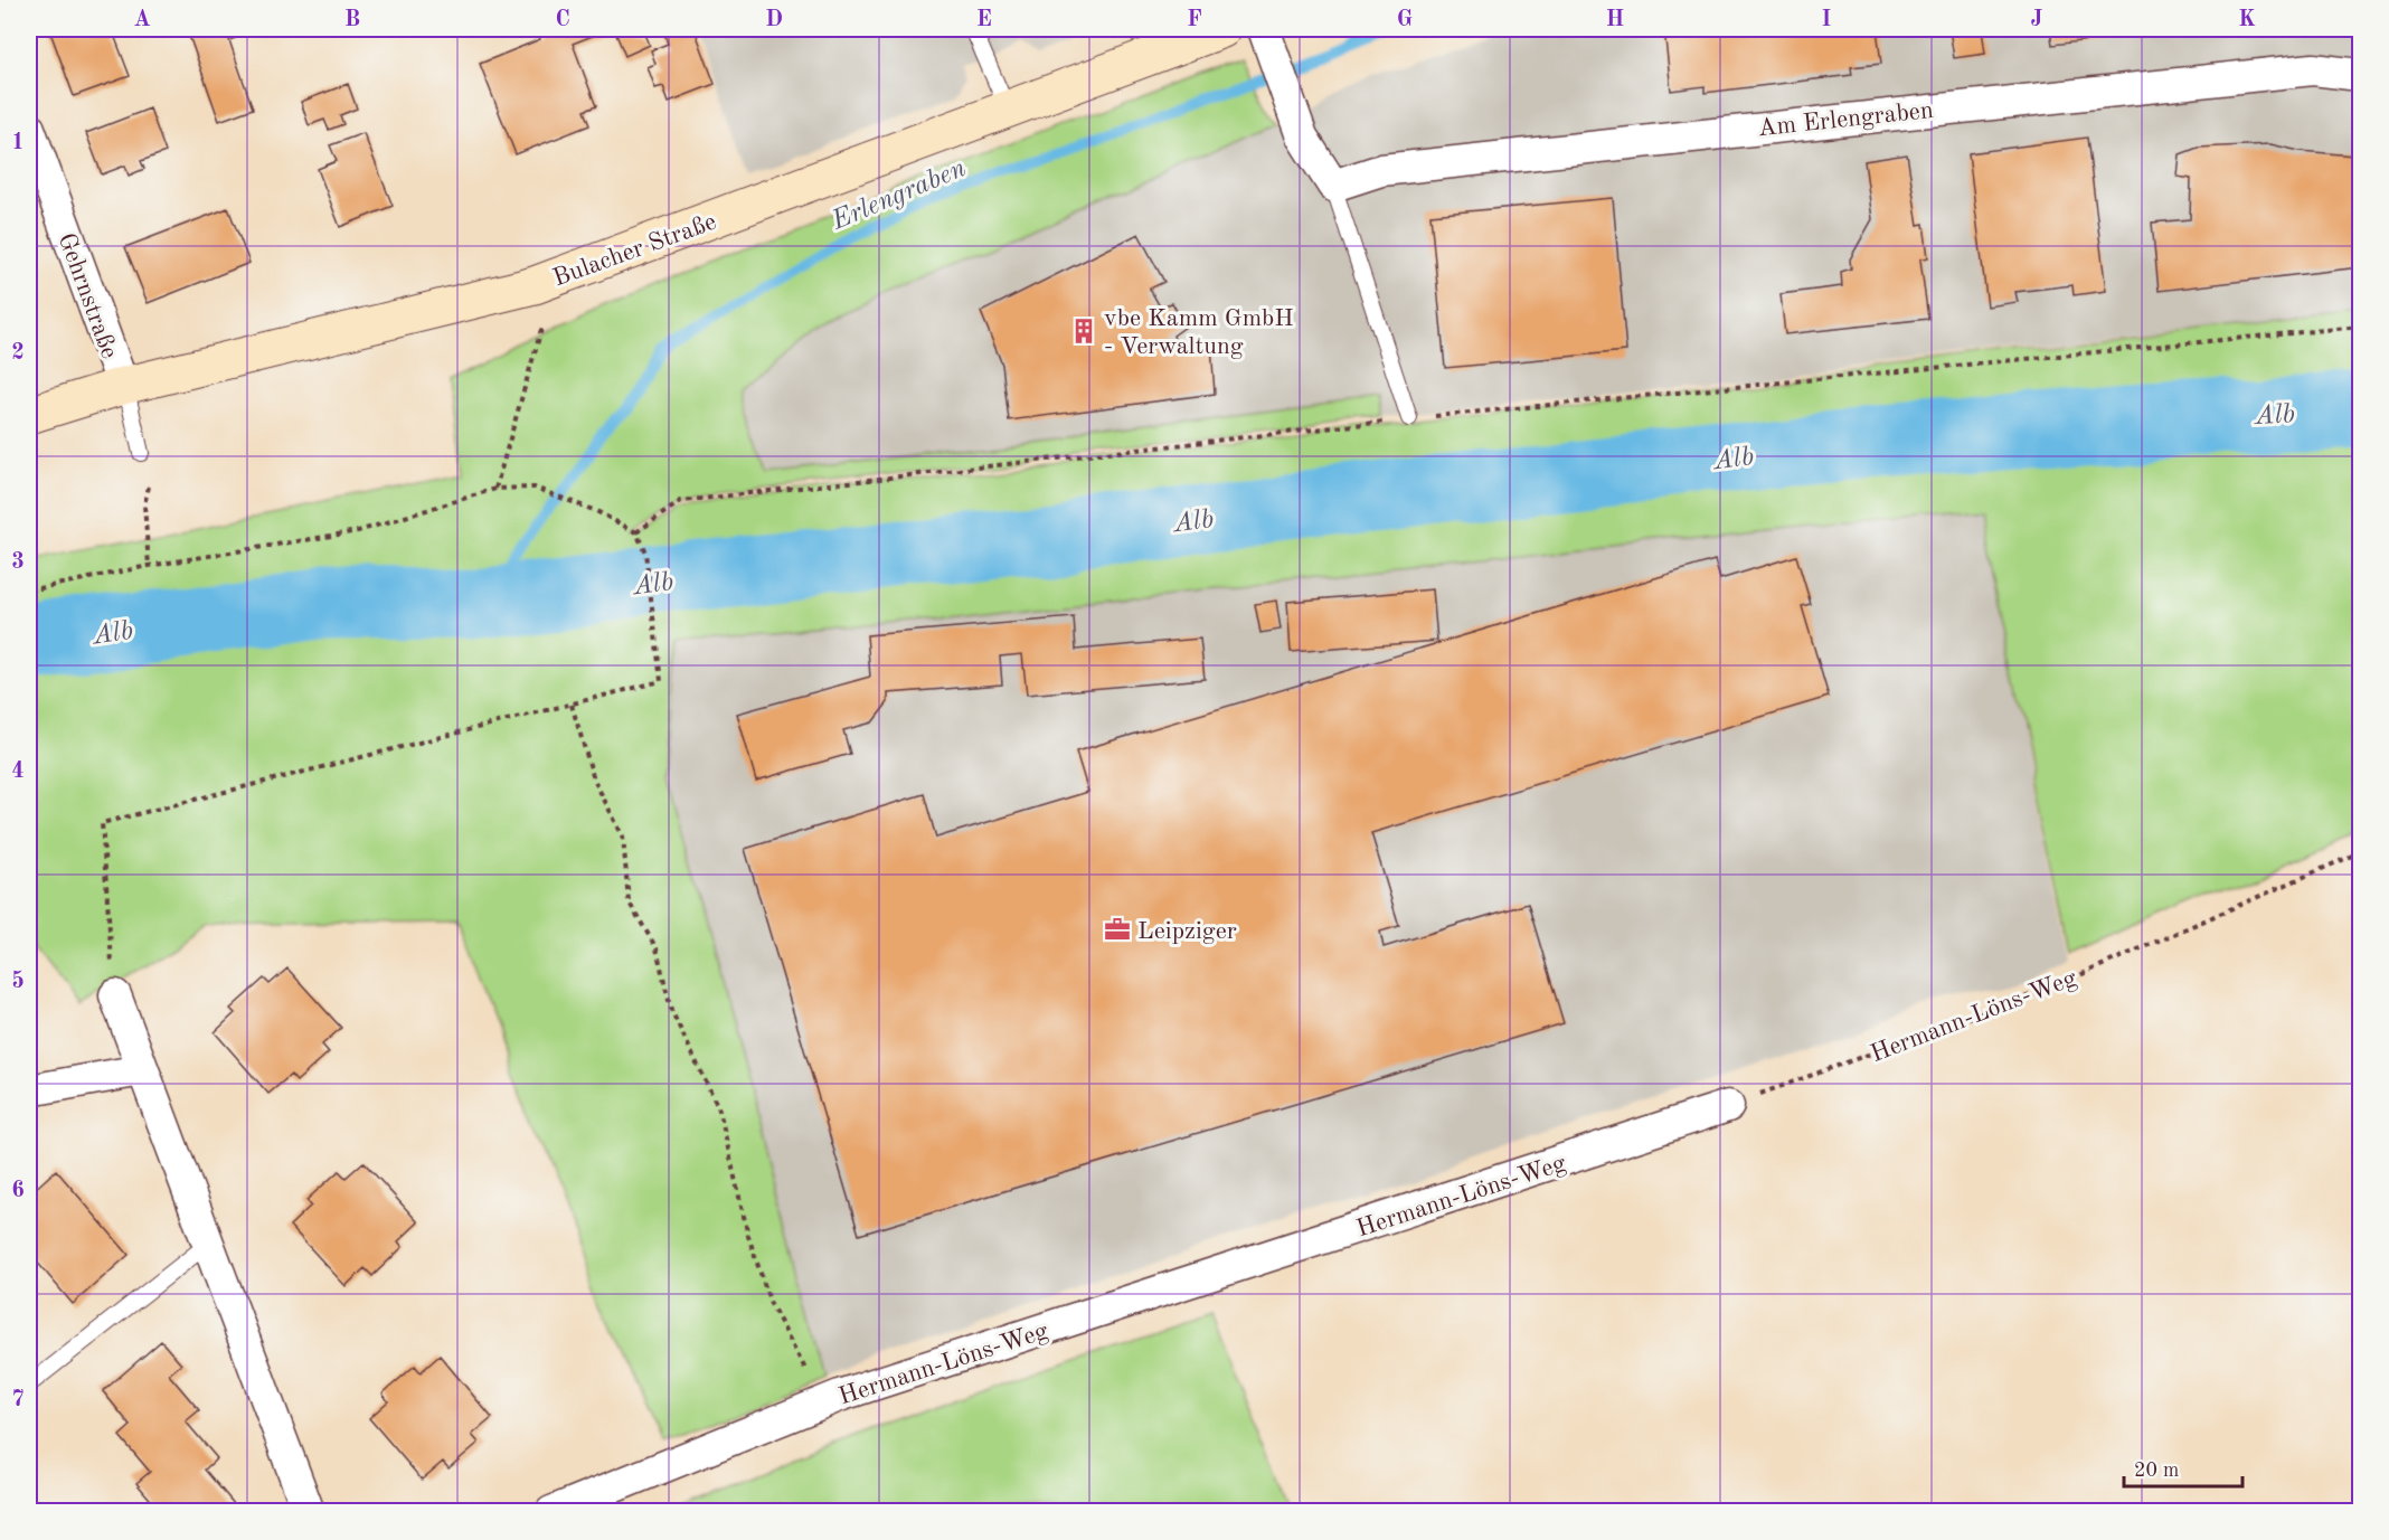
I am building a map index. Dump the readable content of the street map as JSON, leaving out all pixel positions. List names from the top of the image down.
{
  "streets": {
    "street": [
      "Am Erlengraben",
      "Bulacher Straße",
      "Gehrnstraße",
      "Hermann-Löns-Weg"
    ]
  },
  "crossings": [
    ["Bulacher Straße", "Gehrnstraße"]
  ],
  "water": ["Erlengraben", "Alb"],
  "places": {
    "building": ["vbe Kamm GmbH - Verwaltung"],
    "office": ["Leipziger"]
  },
  "scale_bar": "20 m",
  "grid": {
    "columns": [
      "A",
      "B",
      "C",
      "D",
      "E",
      "F",
      "G",
      "H",
      "I",
      "J",
      "K"
    ],
    "rows": [
      "1",
      "2",
      "3",
      "4",
      "5",
      "6",
      "7"
    ]
  }
}
